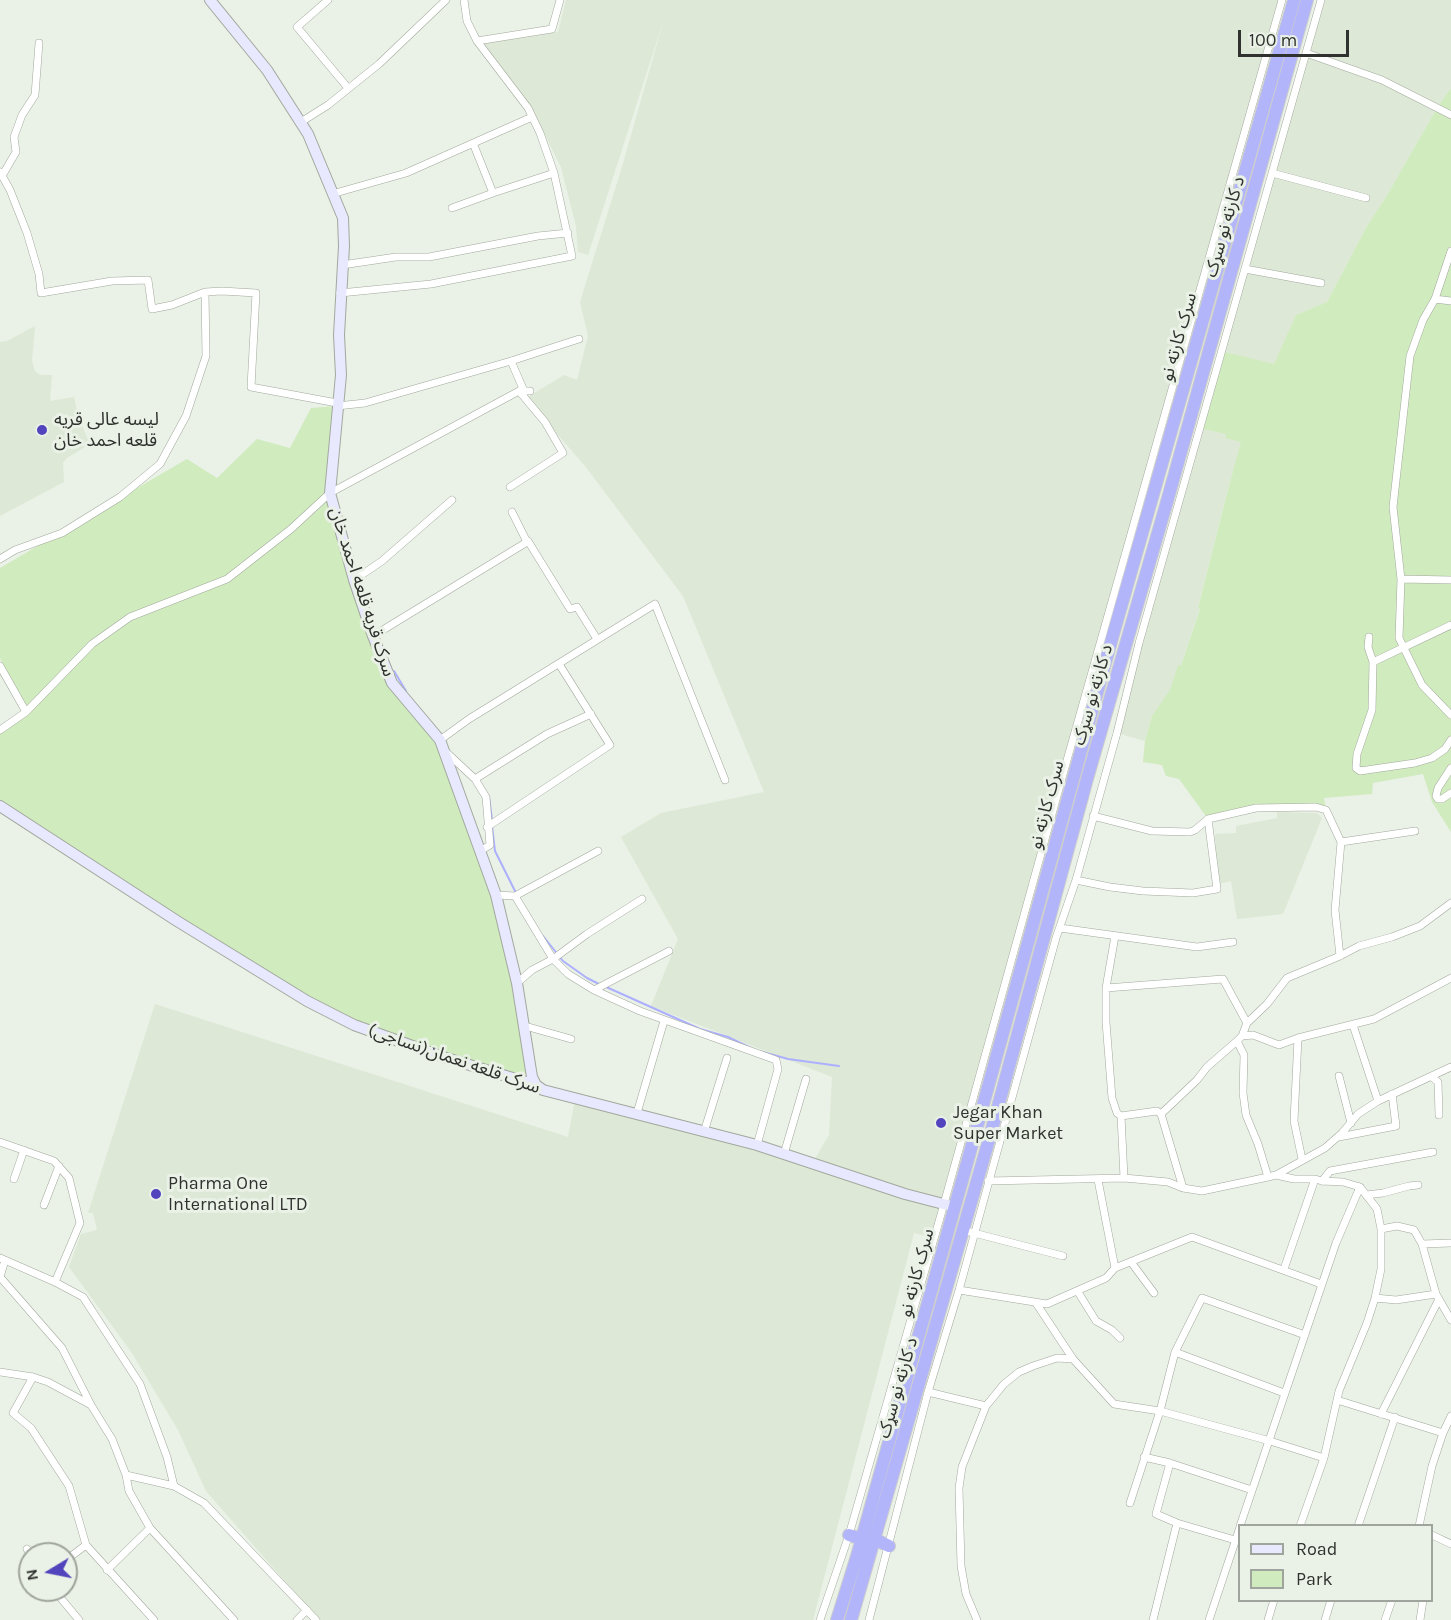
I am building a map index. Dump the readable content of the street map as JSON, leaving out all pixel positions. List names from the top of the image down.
{
  "streets": {
    "highway": ["د کارته نو سړک", "سرک کارته نو"],
    "street": ["سرک قریه قلعه احمد خان", "سرک قلعه نعمان(نساجی)"]
  },
  "crossings": [
    ["د کارته نو سړک", "سرک کارته نو"],
    ["سرک کارته نو", "سرک قلعه نعمان(نساجی)"],
    ["سرک قریه قلعه احمد خان", "سرک قلعه نعمان(نساجی)"]
  ],
  "places": ["لیسه عالی قریه قلعه احمد خان", "Jegar Khan Super Market", "Pharma One International LTD"],
  "legend": ["Road", "Park"],
  "scale_bar": "100 m",
  "north": "left"
}
